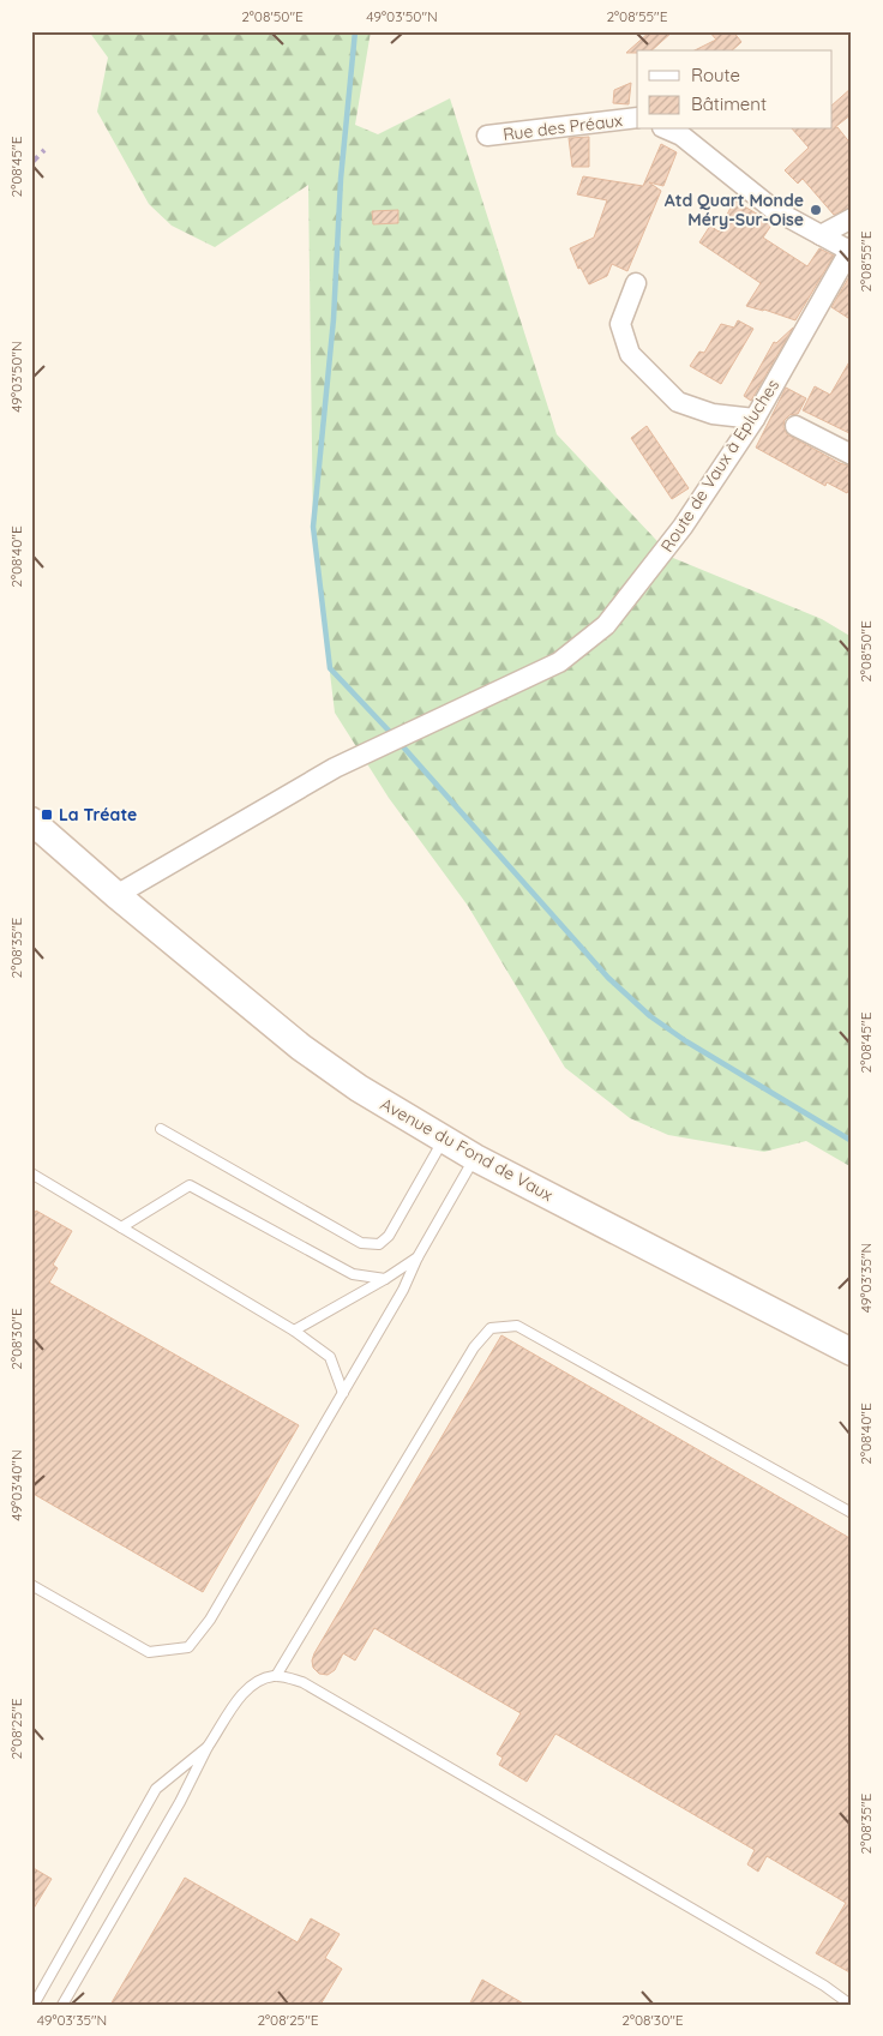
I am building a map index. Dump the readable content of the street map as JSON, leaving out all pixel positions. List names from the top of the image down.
{
  "streets": {
    "street": ["Rue des Préaux", "Route de Vaux à Epluches", "Avenue du Fond de Vaux"]
  },
  "crossings": [
    ["Route de Vaux à Epluches", "Avenue du Fond de Vaux"]
  ],
  "places": {
    "other": ["Atd Quart Monde Méry-Sur-Oise"],
    "transit": ["La Tréate"]
  },
  "legend": ["Route", "Bâtiment"],
  "coordinates": [
    "2°08'50\"E",
    "49°03'50\"N",
    "2°08'55\"E",
    "2°08'45\"E",
    "2°08'40\"E",
    "2°08'35\"E",
    "49°03'35\"N",
    "2°08'30\"E",
    "49°03'40\"N",
    "2°08'25\"E"
  ]
}
